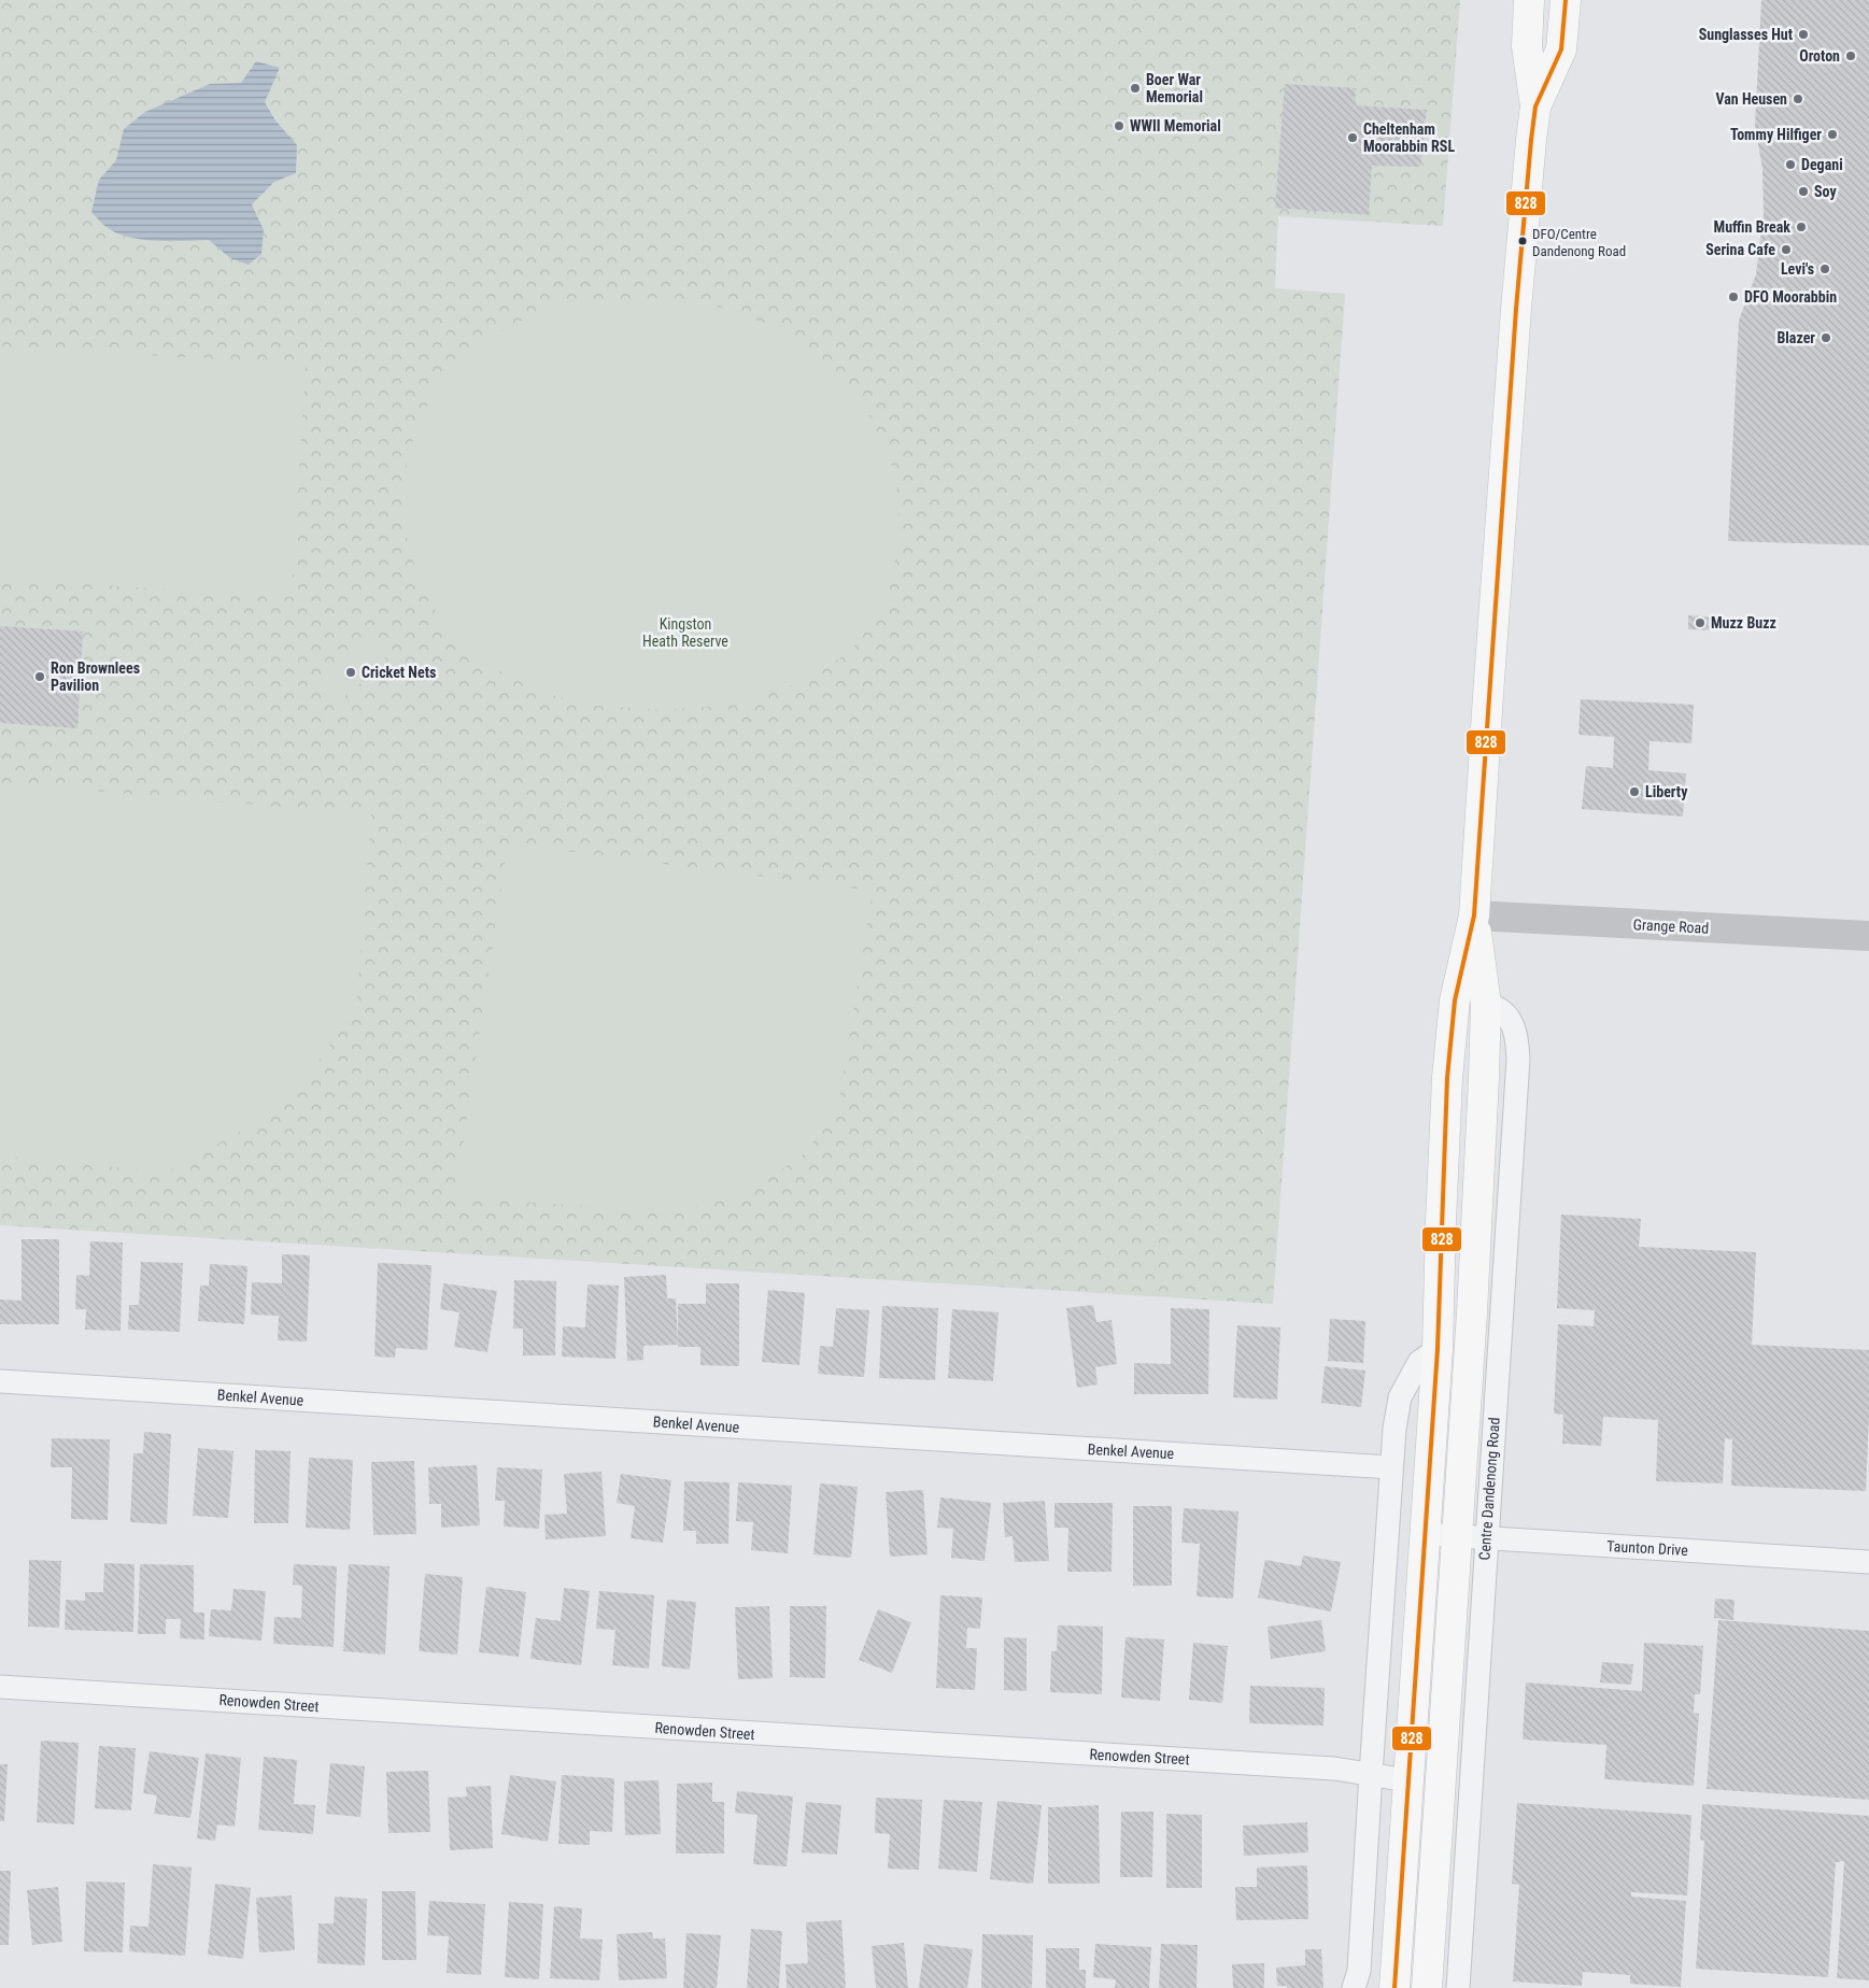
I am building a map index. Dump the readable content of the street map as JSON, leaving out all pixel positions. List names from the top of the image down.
{
  "streets": {
    "main road": ["Grange Road", "Centre Dandenong Road"],
    "street": ["Benkel Avenue", "Taunton Drive", "Renowden Street"]
  },
  "crossings": [
    ["Grange Road", "Centre Dandenong Road"],
    ["Centre Dandenong Road", "Taunton Drive"],
    ["Centre Dandenong Road", "Renowden Street"]
  ],
  "parks": ["Kingston Heath Reserve"],
  "places": [
    "Sunglasses Hut",
    "Oroton",
    "Boer War Memorial",
    "Van Heusen",
    "WWII Memorial",
    "Tommy Hilfiger",
    "Cheltenham Moorabbin RSL",
    "Degani",
    "Soy",
    "Muffin Break",
    "DFO/Centre Dandenong Road",
    "Serina Cafe",
    "Levi's",
    "DFO Moorabbin",
    "Blazer",
    "Muzz Buzz",
    "Cricket Nets",
    "Ron Brownlees Pavilion",
    "Liberty"
  ],
  "lines": ["transit line 828"]
}
